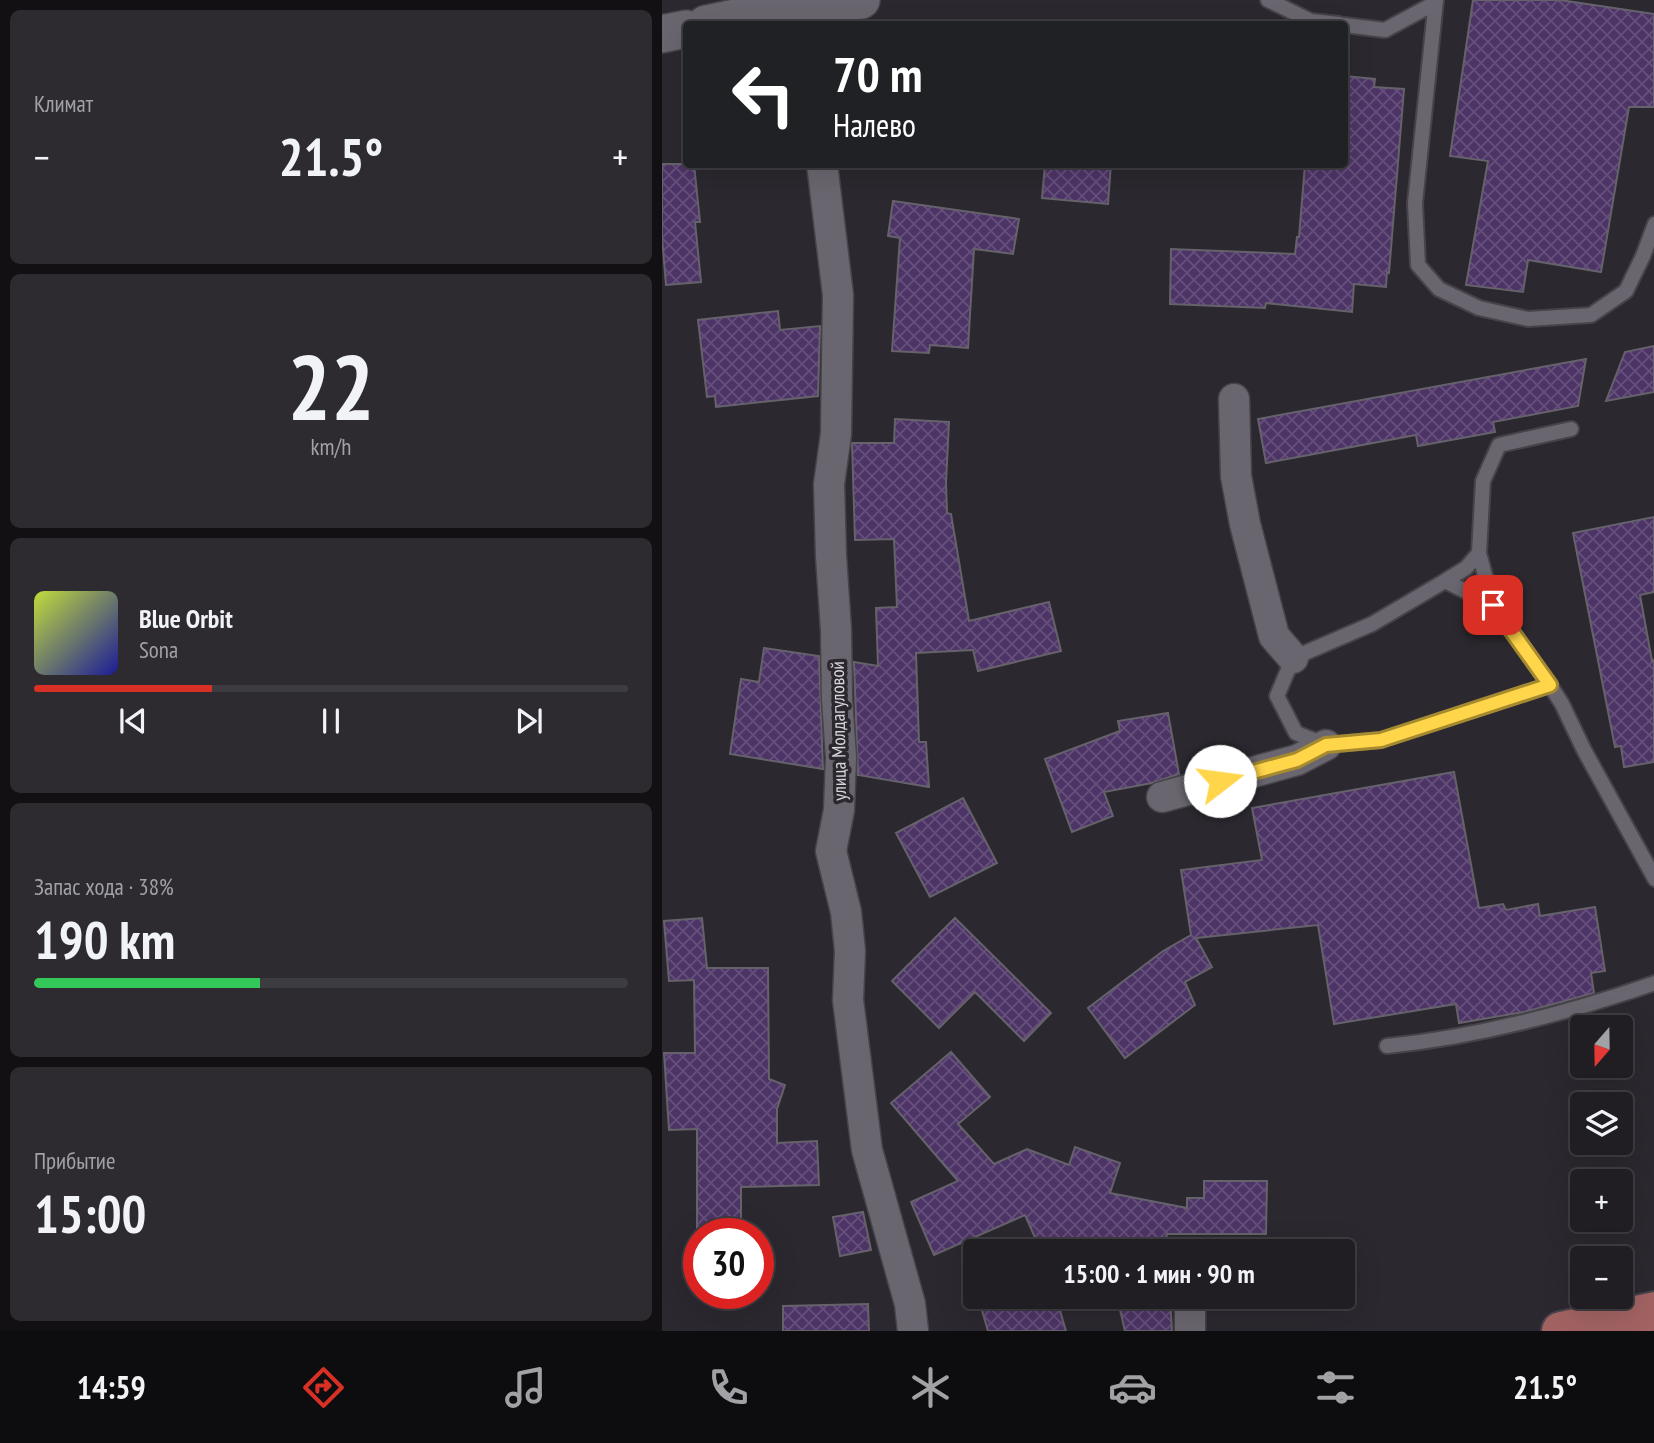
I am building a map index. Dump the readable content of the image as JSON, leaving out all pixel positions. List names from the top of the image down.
{
  "streets": {
    "street": ["улица Молдагуловой"]
  },
  "north": "bottom",
  "page": {
    "tile": [
      "Климат",
      ["22", "km/h"],
      ["Запас хода · 38%", "190 km"],
      ["Прибытие", "15:00"]
    ],
    "turn": ["70 m", "Налево"],
    "heat": ["−", "21.5°", "+"],
    "song": ["Blue Orbit", "Sona"],
    "map_buttons": ["+", "−"],
    "limit": "30",
    "trip": "15:00 · 1 мин · 90 m",
    "tabs": ["14:59", "21.5°"]
  }
}
